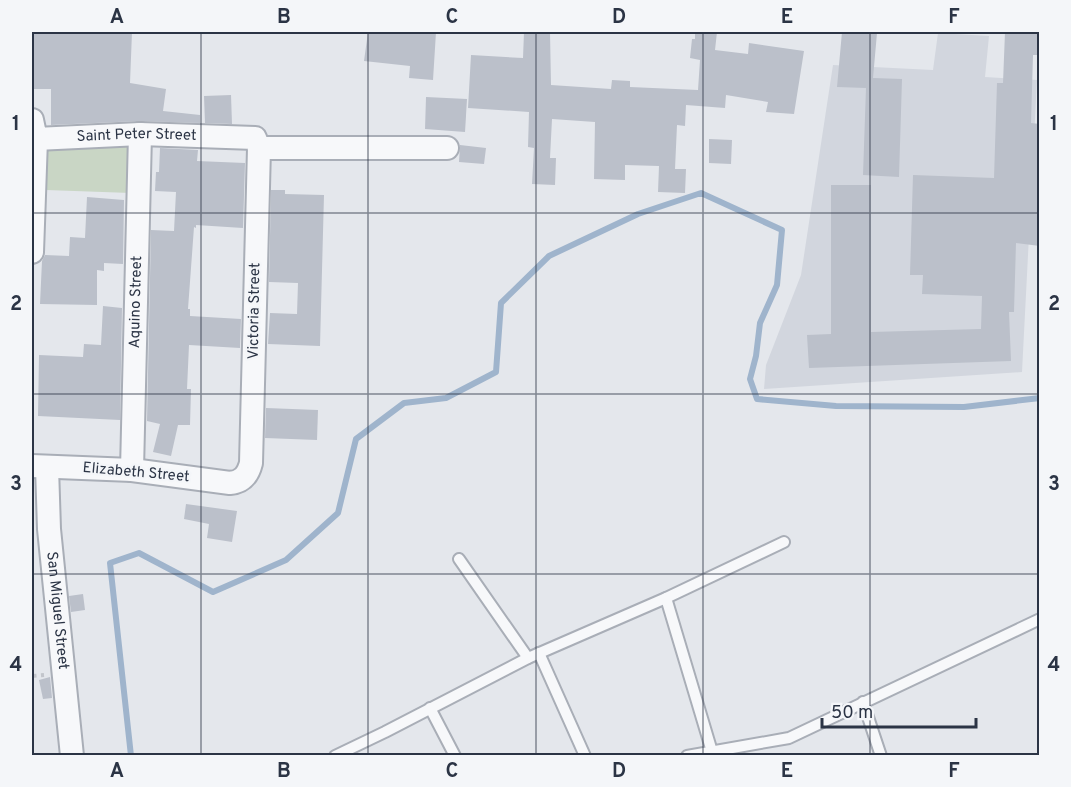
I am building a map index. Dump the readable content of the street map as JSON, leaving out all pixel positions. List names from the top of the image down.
{
  "streets": {
    "street": [
      "Saint Peter Street",
      "Aquino Street",
      "Victoria Street",
      "Elizabeth Street",
      "San Miguel Street"
    ]
  },
  "crossings": [
    ["Saint Peter Street", "Aquino Street"],
    ["Saint Peter Street", "Victoria Street"],
    ["Aquino Street", "Elizabeth Street"],
    ["Victoria Street", "Elizabeth Street"],
    ["Elizabeth Street", "San Miguel Street"]
  ],
  "scale_bar": "50 m",
  "grid": {
    "columns": [
      "A",
      "B",
      "C",
      "D",
      "E",
      "F"
    ],
    "rows": [
      "1",
      "2",
      "3",
      "4"
    ]
  }
}
